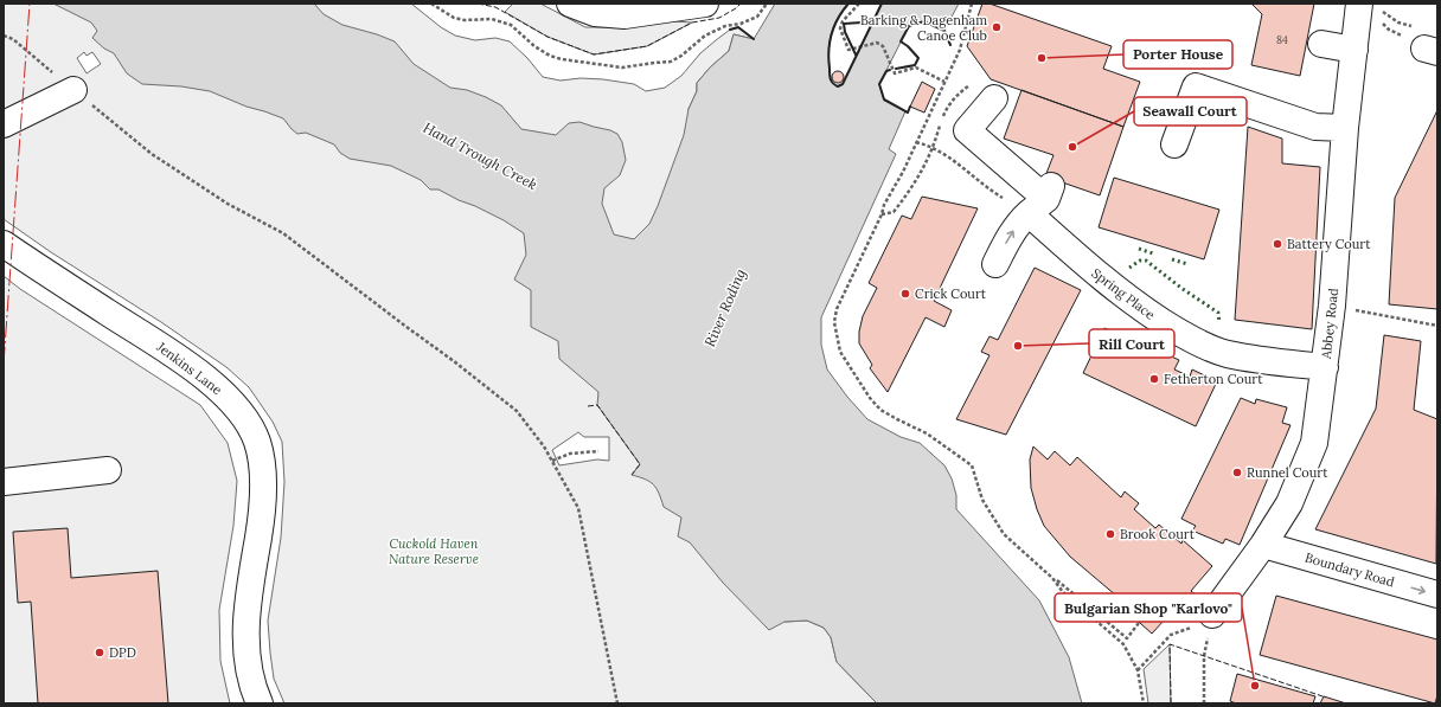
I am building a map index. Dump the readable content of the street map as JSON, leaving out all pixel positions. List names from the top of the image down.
{
  "streets": {
    "street": [
      "Spring Place",
      "Abbey Road",
      "Jenkins Lane",
      "Boundary Road"
    ]
  },
  "crossings": [
    ["Spring Place", "Abbey Road"],
    ["Abbey Road", "Boundary Road"]
  ],
  "one_way": ["Boundary Road"],
  "water": ["Hand Trough Creek", "River Roding"],
  "parks": ["Cuckold Haven Nature Reserve"],
  "places": [
    "Barking & Dagenham Canoe Club",
    "Porter House",
    "Seawall Court",
    "Battery Court",
    "Crick Court",
    "Rill Court",
    "Fetherton Court",
    "Runnel Court",
    "Brook Court",
    "DPD",
    "Bulgarian Shop \"Karlovo\""
  ],
  "house_numbers": ["84"]
}
